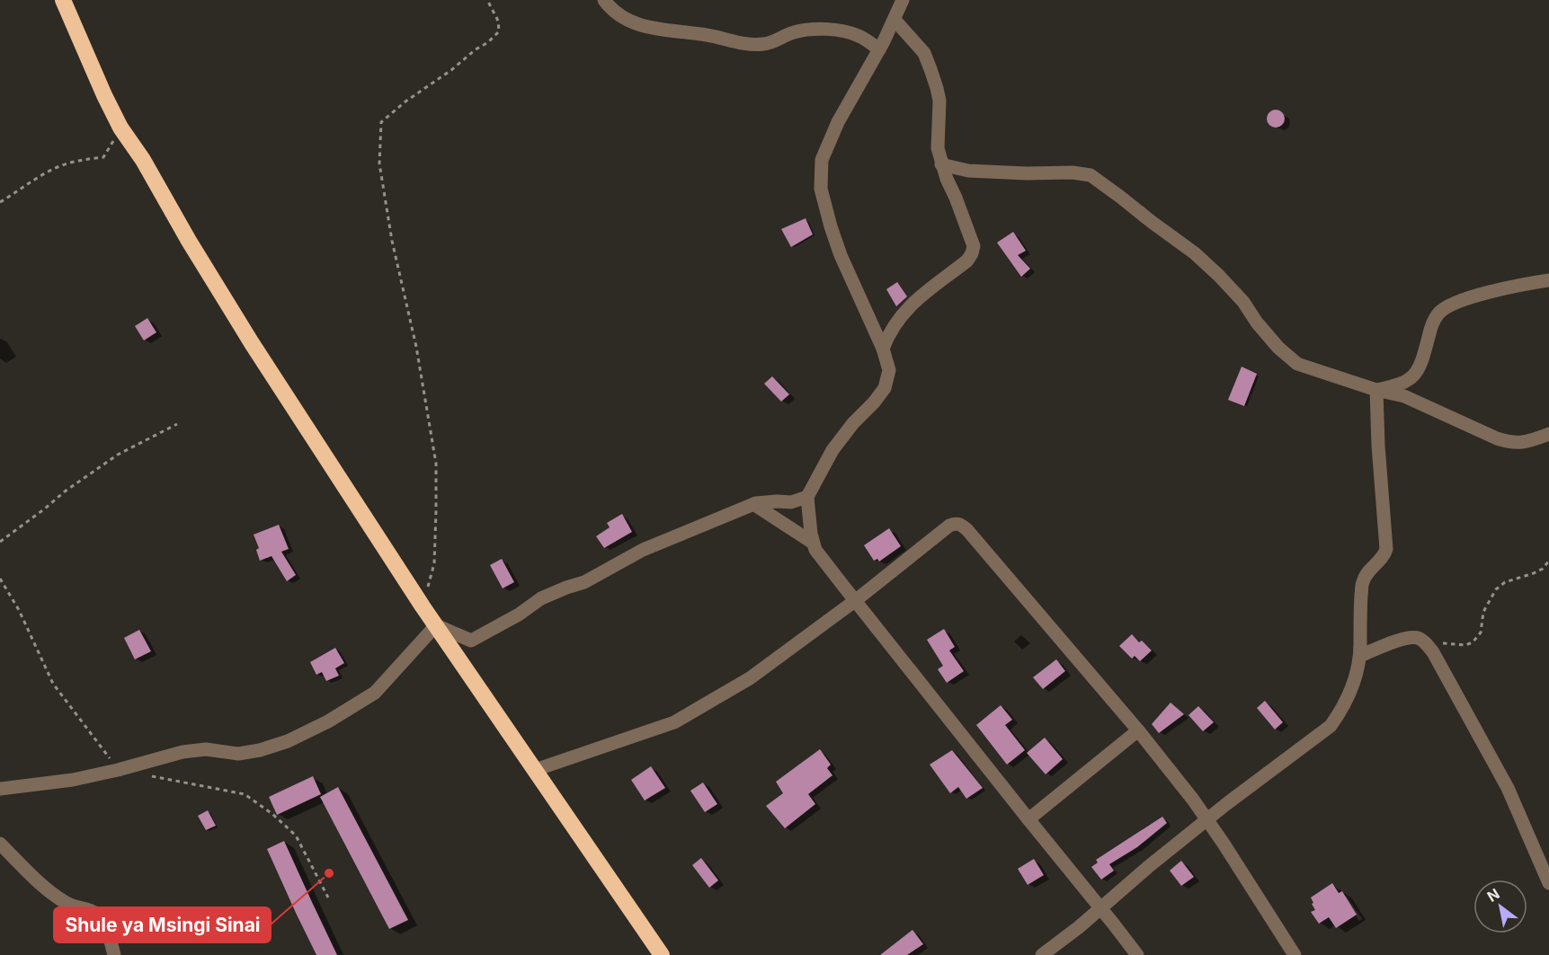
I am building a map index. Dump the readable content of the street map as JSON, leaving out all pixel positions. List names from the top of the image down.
{
  "places": ["Shule ya Msingi Sinai"],
  "north": "top left"
}
